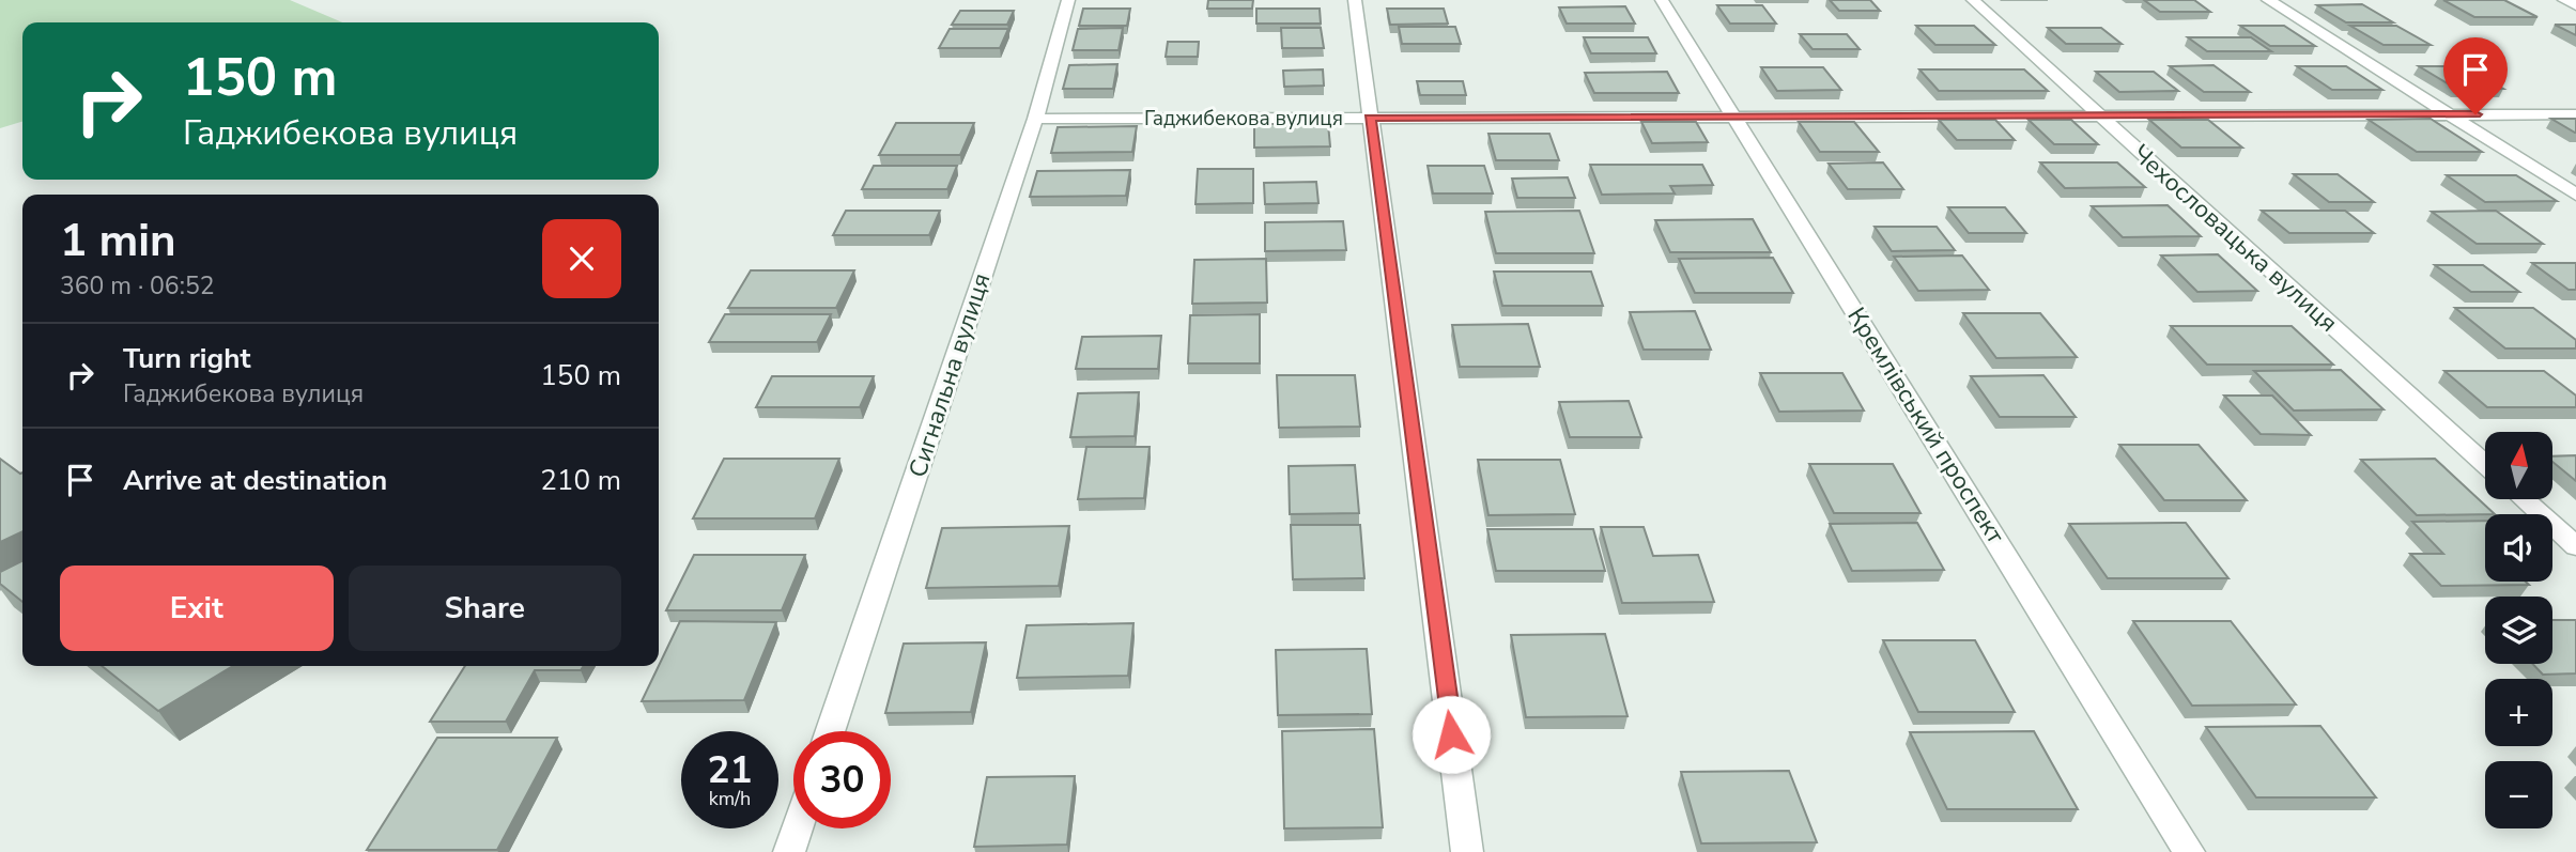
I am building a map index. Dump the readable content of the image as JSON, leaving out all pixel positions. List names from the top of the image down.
{
  "streets": {
    "street": [
      "Гаджибекова вулиця",
      "Чехословацька вулиця",
      "Сигнальна вулиця",
      "Кремлівський проспект"
    ]
  },
  "crossings": [
    ["Гаджибекова вулиця", "Чехословацька вулиця"],
    ["Гаджибекова вулиця", "Сигнальна вулиця"],
    ["Гаджибекова вулиця", "Кремлівський проспект"]
  ],
  "north": "top",
  "page": {
    "turn": ["150 m", "Гаджибекова вулиця"],
    "heading": ["1 min", "360 m · 06:52"],
    "list": [
      {
        "name": "Turn right",
        "note": "Гаджибекова вулиця",
        "value": "150 m"
      },
      {
        "name": "Arrive at destination",
        "value": "210 m"
      }
    ],
    "map_buttons": ["+", "−"],
    "buttons": ["Exit", "Share"],
    "speed": "21 km/h",
    "limit": "30"
  }
}
